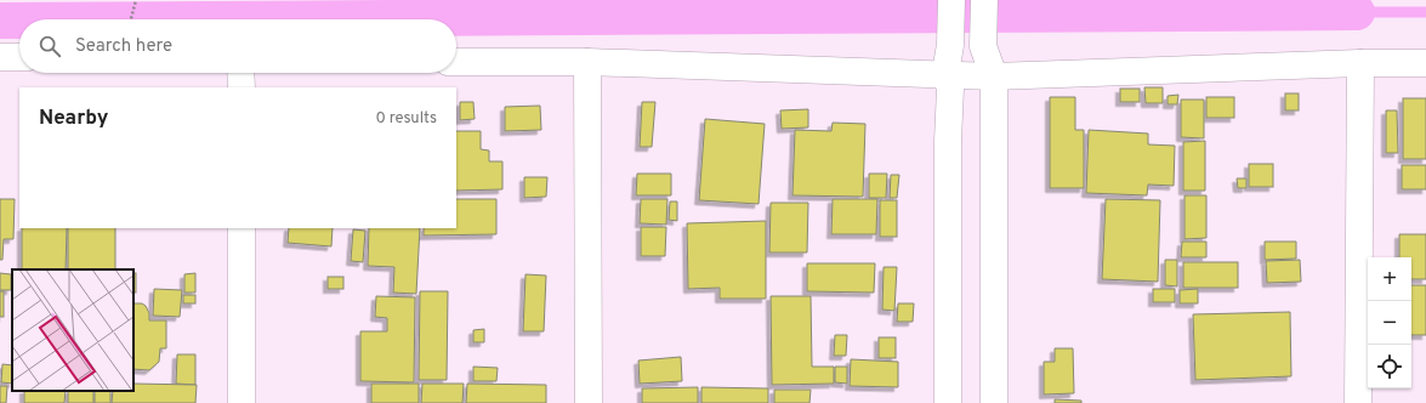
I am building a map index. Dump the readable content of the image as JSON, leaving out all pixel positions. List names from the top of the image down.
{
  "page": {
    "search": "Search here",
    "heading": ["Nearby", "0 results"],
    "map_buttons": ["+", "−"]
  }
}
